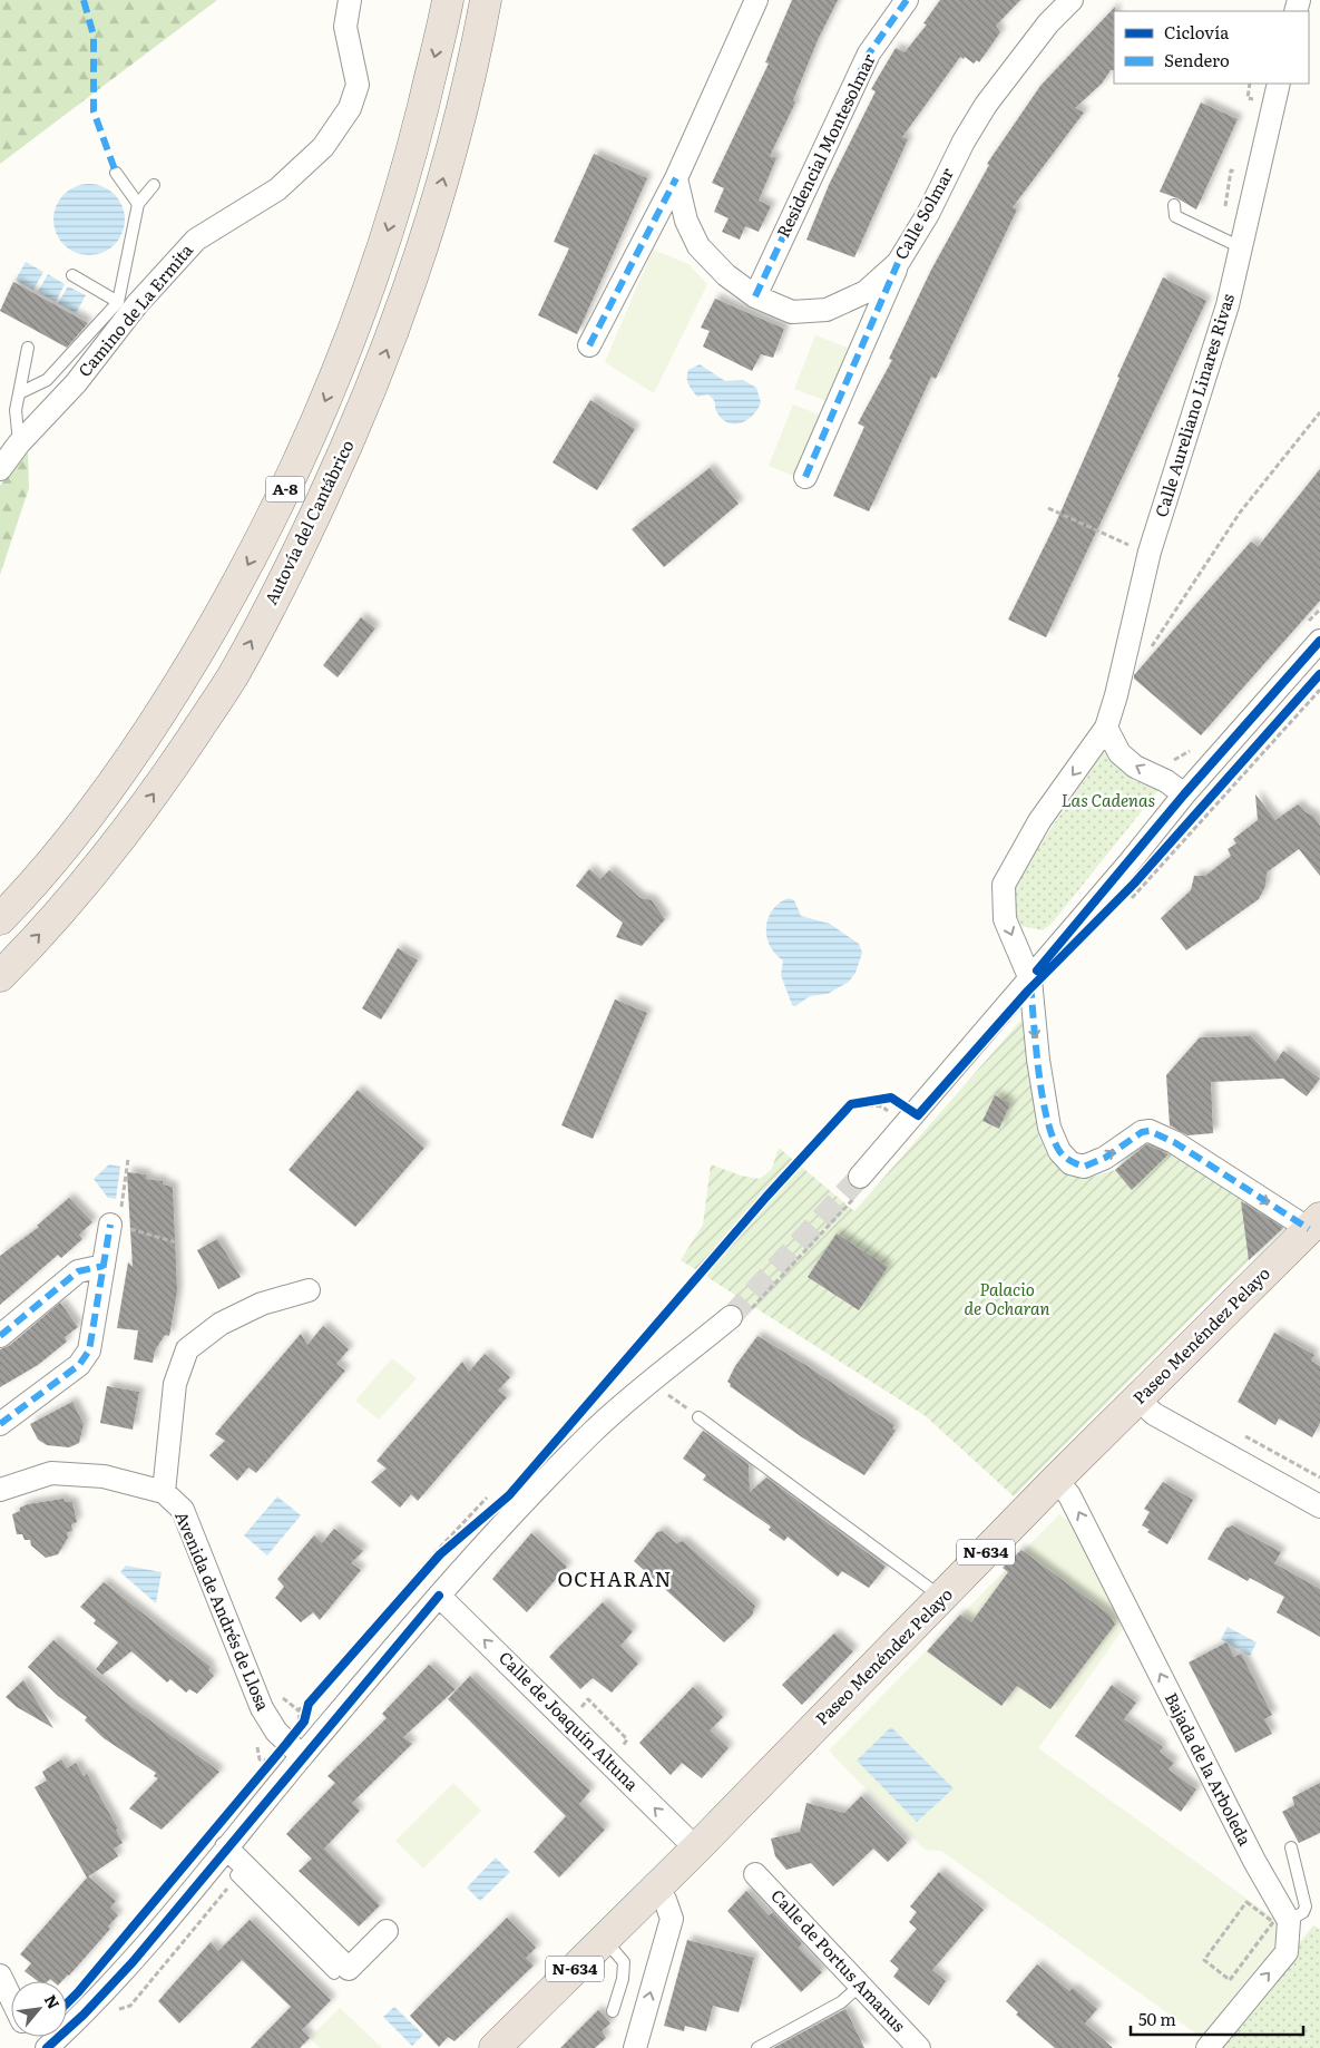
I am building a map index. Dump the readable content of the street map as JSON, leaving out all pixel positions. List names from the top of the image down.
{
  "streets": {
    "highway": [
      "A-8",
      "Autovía del Cantábrico",
      "Paseo Menéndez Pelayo",
      "N-634"
    ],
    "street": [
      "Residencial Montesolmar",
      "Calle Solmar",
      "Camino de La Ermita",
      "Calle Aureliano Linares Rivas",
      "Avenida de Andrés de Llosa",
      "Calle de Joaquín Altuna",
      "Bajada de la Arboleda",
      "Calle de Portus Amanus"
    ]
  },
  "crossings": [
    ["Residencial Montesolmar", "Calle Solmar"],
    ["Calle Aureliano Linares Rivas", "Paseo Menéndez Pelayo"],
    ["Paseo Menéndez Pelayo", "Calle de Joaquín Altuna"],
    ["Paseo Menéndez Pelayo", "Bajada de la Arboleda"]
  ],
  "one_way": ["Calle de Joaquín Altuna", "Bajada de la Arboleda"],
  "districts": ["OCHARAN"],
  "parks": ["Las Cadenas", "Palacio de Ocharan"],
  "legend": ["Ciclovía", "Sendero"],
  "scale_bar": "50 m",
  "north": "top right"
}
